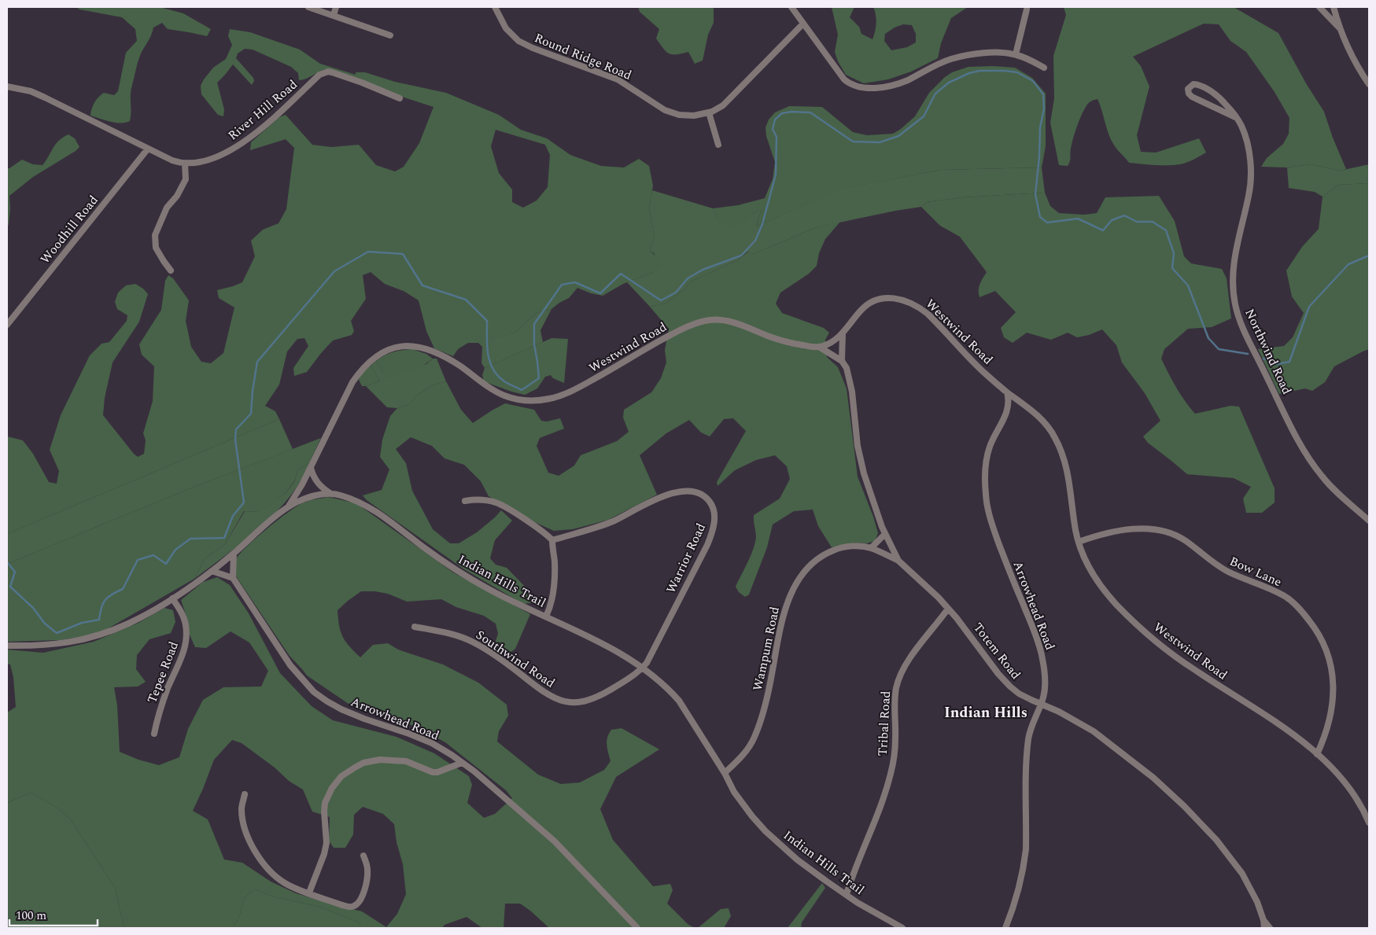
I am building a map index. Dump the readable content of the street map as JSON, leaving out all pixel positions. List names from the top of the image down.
{
  "streets": {
    "street": [
      "Round Ridge Road",
      "River Hill Road",
      "Woodhill Road",
      "Westwind Road",
      "Northwind Road",
      "Warrior Road",
      "Bow Lane",
      "Indian Hills Trail",
      "Arrowhead Road",
      "Wampum Road",
      "Totem Road",
      "Southwind Road",
      "Tepee Road",
      "Tribal Road"
    ]
  },
  "crossings": [
    ["River Hill Road", "Woodhill Road"],
    ["Westwind Road", "Bow Lane"],
    ["Westwind Road", "Indian Hills Trail"],
    ["Westwind Road", "Totem Road"],
    ["Warrior Road", "Indian Hills Trail"],
    ["Warrior Road", "Southwind Road"],
    ["Indian Hills Trail", "Wampum Road"],
    ["Indian Hills Trail", "Southwind Road"],
    ["Indian Hills Trail", "Tepee Road"],
    ["Indian Hills Trail", "Tribal Road"],
    ["Arrowhead Road", "Totem Road"],
    ["Wampum Road", "Totem Road"],
    ["Totem Road", "Tribal Road"]
  ],
  "districts": ["Indian Hills"],
  "scale_bar": "100 m"
}
